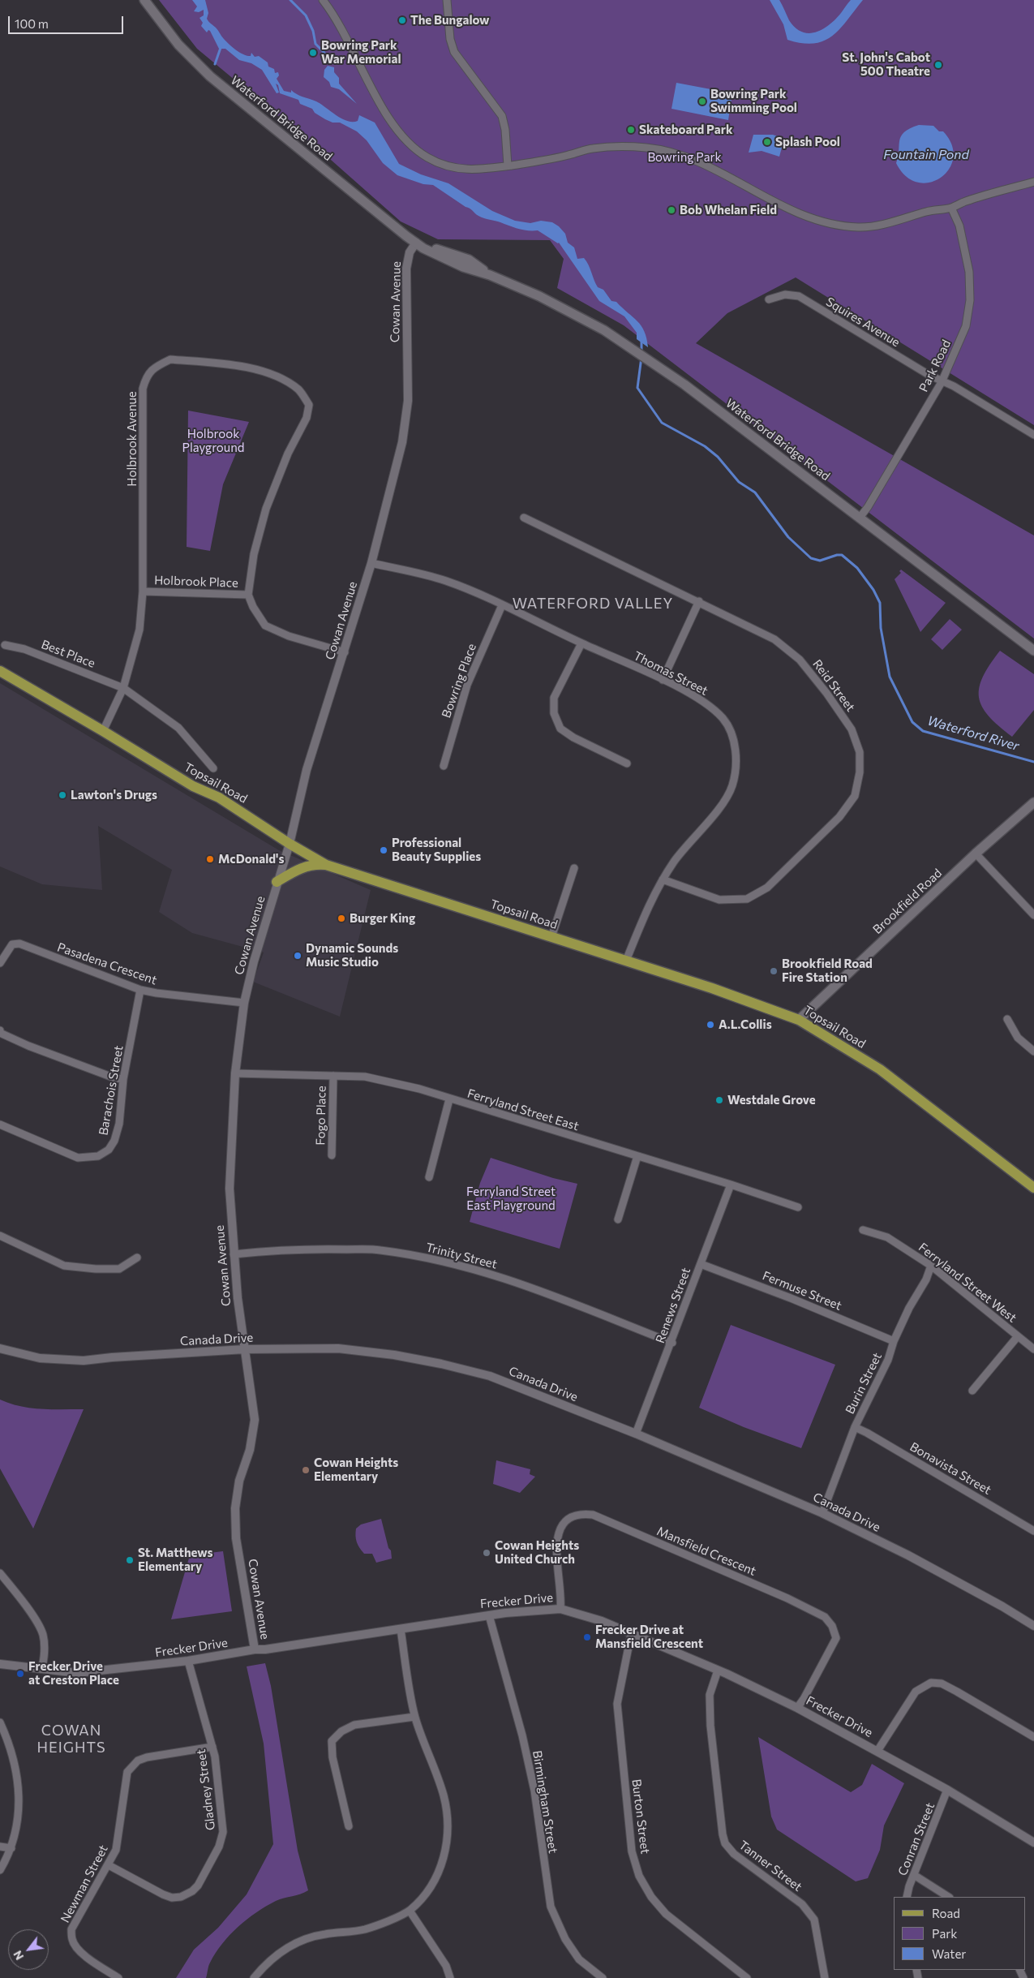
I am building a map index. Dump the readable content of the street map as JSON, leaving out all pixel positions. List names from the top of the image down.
{
  "streets": {
    "main road": ["Waterford Bridge Road", "Topsail Road", "Brookfield Road"],
    "street": [
      "Cowan Avenue",
      "Squires Avenue",
      "Park Road",
      "Holbrook Avenue",
      "Holbrook Place",
      "Best Place",
      "Thomas Street",
      "Bowring Place",
      "Reid Street",
      "Pasadena Crescent",
      "Barachois Street",
      "Ferryland Street East",
      "Fogo Place",
      "Trinity Street",
      "Ferryland Street West",
      "Fermuse Street",
      "Renews Street",
      "Canada Drive",
      "Burin Street",
      "Bonavista Street",
      "Mansfield Crescent",
      "Frecker Drive",
      "Gladney Street",
      "Birmingham Street",
      "Burton Street",
      "Conran Street",
      "Tanner Street",
      "Newman Street"
    ]
  },
  "crossings": [
    ["Waterford Bridge Road", "Cowan Avenue"],
    ["Waterford Bridge Road", "Park Road"],
    ["Cowan Avenue", "Thomas Street"],
    ["Cowan Avenue", "Topsail Road"],
    ["Cowan Avenue", "Pasadena Crescent"],
    ["Cowan Avenue", "Ferryland Street East"],
    ["Cowan Avenue", "Trinity Street"],
    ["Cowan Avenue", "Canada Drive"],
    ["Cowan Avenue", "Frecker Drive"],
    ["Squires Avenue", "Park Road"],
    ["Holbrook Avenue", "Holbrook Place"],
    ["Holbrook Avenue", "Best Place"],
    ["Holbrook Avenue", "Topsail Road"],
    ["Thomas Street", "Bowring Place"],
    ["Thomas Street", "Reid Street"],
    ["Thomas Street", "Topsail Road"],
    ["Topsail Road", "Brookfield Road"],
    ["Pasadena Crescent", "Barachois Street"],
    ["Ferryland Street East", "Fogo Place"],
    ["Ferryland Street East", "Renews Street"],
    ["Trinity Street", "Renews Street"],
    ["Ferryland Street West", "Burin Street"],
    ["Fermuse Street", "Renews Street"],
    ["Fermuse Street", "Burin Street"],
    ["Renews Street", "Canada Drive"],
    ["Canada Drive", "Burin Street"],
    ["Burin Street", "Bonavista Street"],
    ["Mansfield Crescent", "Frecker Drive"],
    ["Frecker Drive", "Gladney Street"],
    ["Frecker Drive", "Birmingham Street"],
    ["Frecker Drive", "Burton Street"],
    ["Frecker Drive", "Conran Street"],
    ["Frecker Drive", "Tanner Street"],
    ["Gladney Street", "Newman Street"]
  ],
  "districts": ["WATERFORD VALLEY", "COWAN HEIGHTS"],
  "water": ["Fountain Pond", "Waterford River"],
  "parks": ["Bowring Park", "Holbrook Playground", "Ferryland Street East Playground"],
  "places": [
    "The Bungalow",
    "Bowring Park War Memorial",
    "St. John's Cabot 500 Theatre",
    "Bowring Park Swimming Pool",
    "Skateboard Park",
    "Splash Pool",
    "Bob Whelan Field",
    "Lawton's Drugs",
    "Professional Beauty Supplies",
    "McDonald's",
    "Burger King",
    "Dynamic Sounds Music Studio",
    "Brookfield Road Fire Station",
    "A.L.Collis",
    "Westdale Grove",
    "Cowan Heights Elementary",
    "Cowan Heights United Church",
    "St. Matthews Elementary",
    "Frecker Drive at Mansfield Crescent",
    "Frecker Drive at Creston Place"
  ],
  "legend": ["Road", "Park", "Water"],
  "scale_bar": "100 m",
  "north": "bottom left"
}
